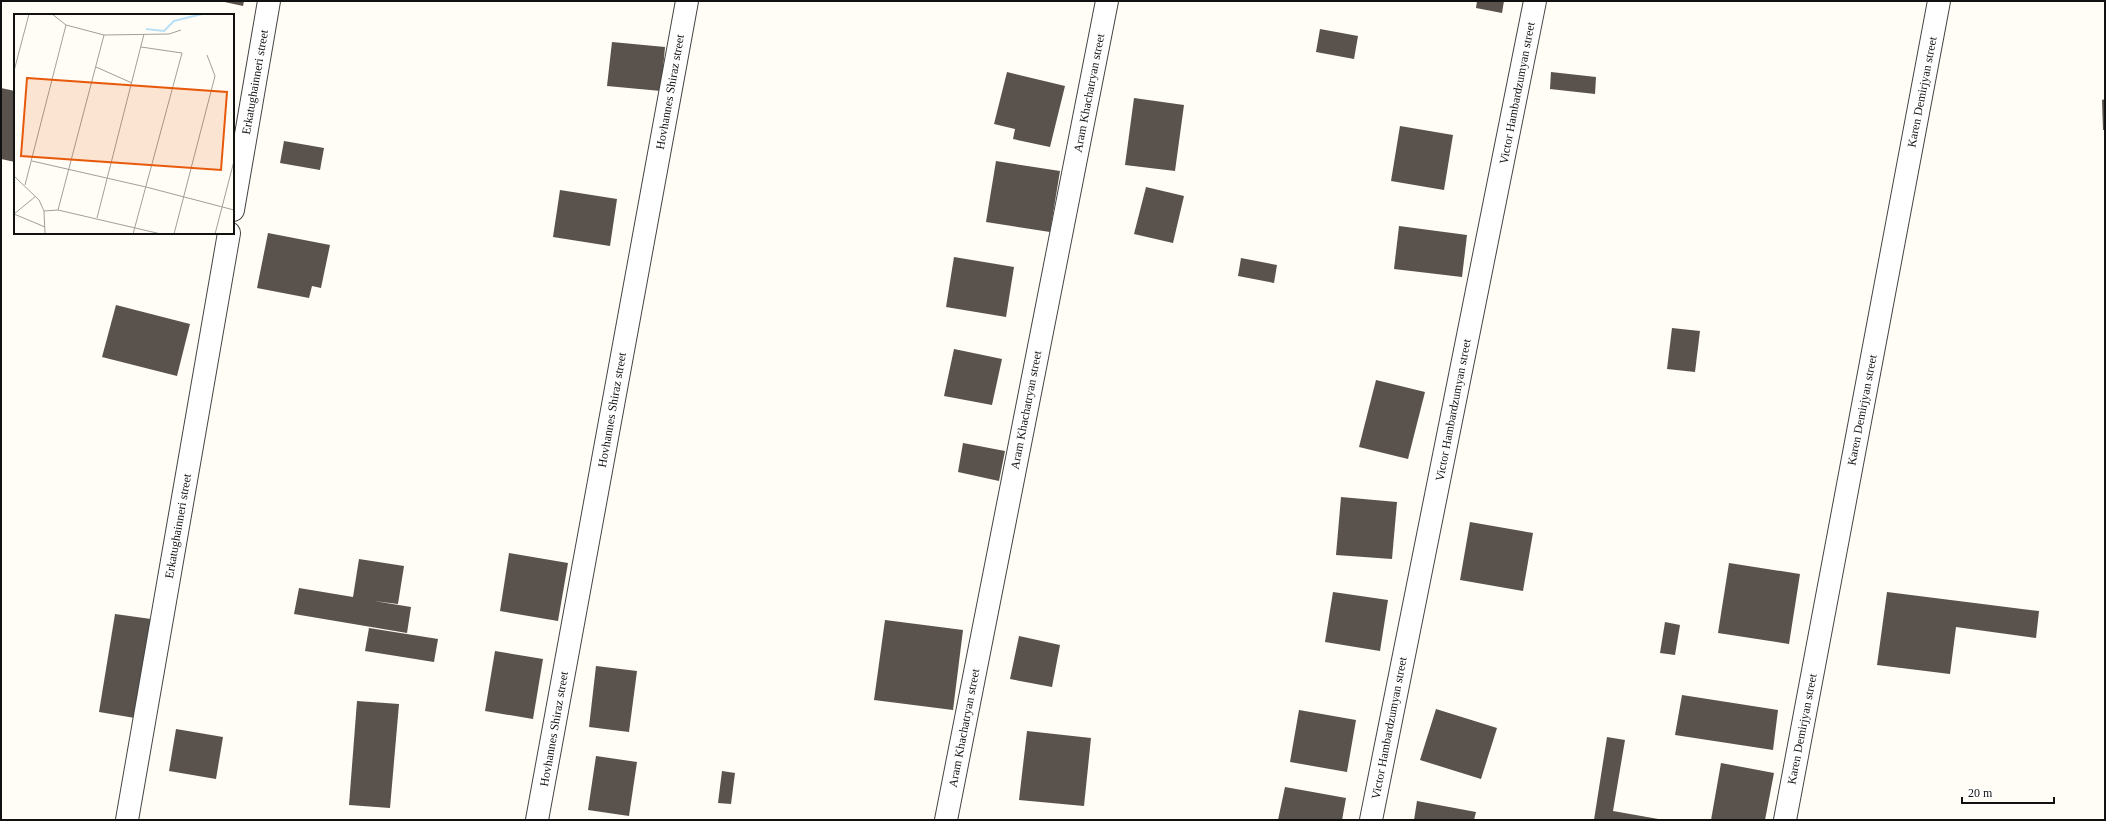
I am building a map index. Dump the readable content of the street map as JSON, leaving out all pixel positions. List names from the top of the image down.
{
  "streets": {
    "street": [
      "Erkatughainneri street",
      "Hovhannes Shiraz street",
      "Karen Demirjyan street",
      "Aram Khachatryan street",
      "Victor Hambardzumyan street"
    ]
  },
  "scale_bar": "20 m"
}
